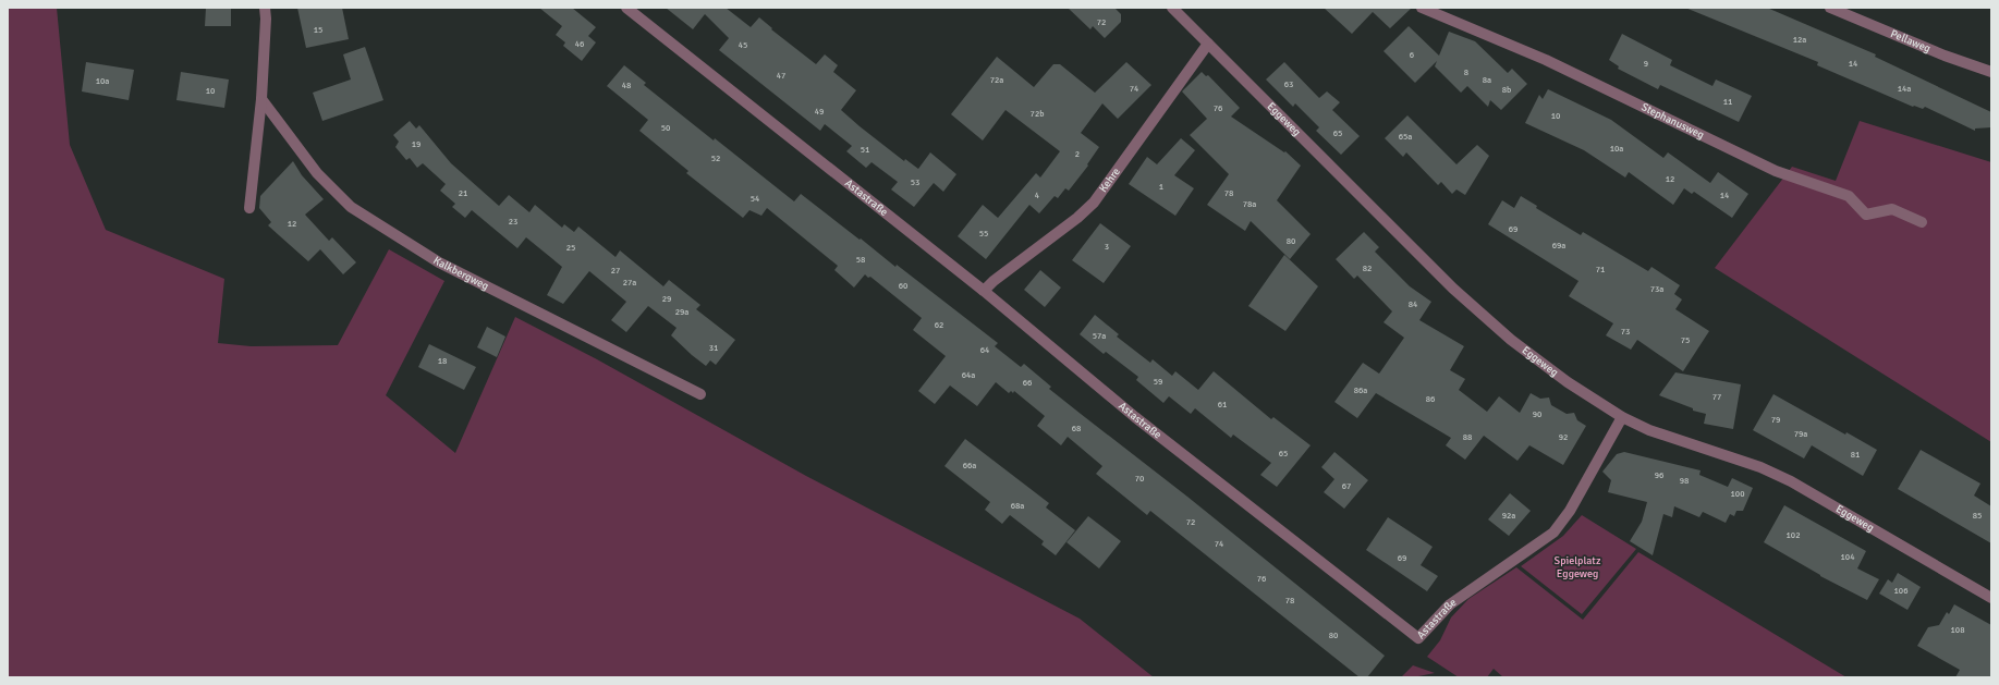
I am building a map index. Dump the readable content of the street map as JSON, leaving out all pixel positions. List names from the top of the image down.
{
  "streets": {
    "street": [
      "Pellaweg",
      "Eggeweg",
      "Stephanusweg",
      "Kehre",
      "Astastraße",
      "Kalkbergweg"
    ]
  },
  "crossings": [
    ["Eggeweg", "Kehre"],
    ["Eggeweg", "Astastraße"],
    ["Kehre", "Astastraße"]
  ],
  "parks": ["Spielplatz Eggeweg"],
  "house_numbers": [
    "72",
    "15",
    "12a",
    "46",
    "45",
    "6",
    "9",
    "14",
    "8",
    "47",
    "72a",
    "8a",
    "10a",
    "63",
    "48",
    "74",
    "14a",
    "8b",
    "10",
    "11",
    "76",
    "49",
    "72b",
    "10",
    "50",
    "65",
    "65a",
    "19",
    "10a",
    "51",
    "2",
    "52",
    "12",
    "53",
    "1",
    "21",
    "78",
    "4",
    "14",
    "54",
    "78a",
    "23",
    "12",
    "69",
    "55",
    "80",
    "69a",
    "3",
    "25",
    "58",
    "82",
    "71",
    "27",
    "27a",
    "60",
    "73a",
    "29",
    "84",
    "29a",
    "62",
    "73",
    "57a",
    "75",
    "31",
    "64",
    "18",
    "64a",
    "59",
    "66",
    "86a",
    "77",
    "86",
    "61",
    "90",
    "79",
    "68",
    "79a",
    "88",
    "92",
    "65",
    "81",
    "66a",
    "96",
    "70",
    "98",
    "67",
    "100",
    "68a",
    "92a",
    "85",
    "72",
    "102",
    "74",
    "104",
    "69",
    "76",
    "106",
    "78",
    "108",
    "80"
  ]
}
